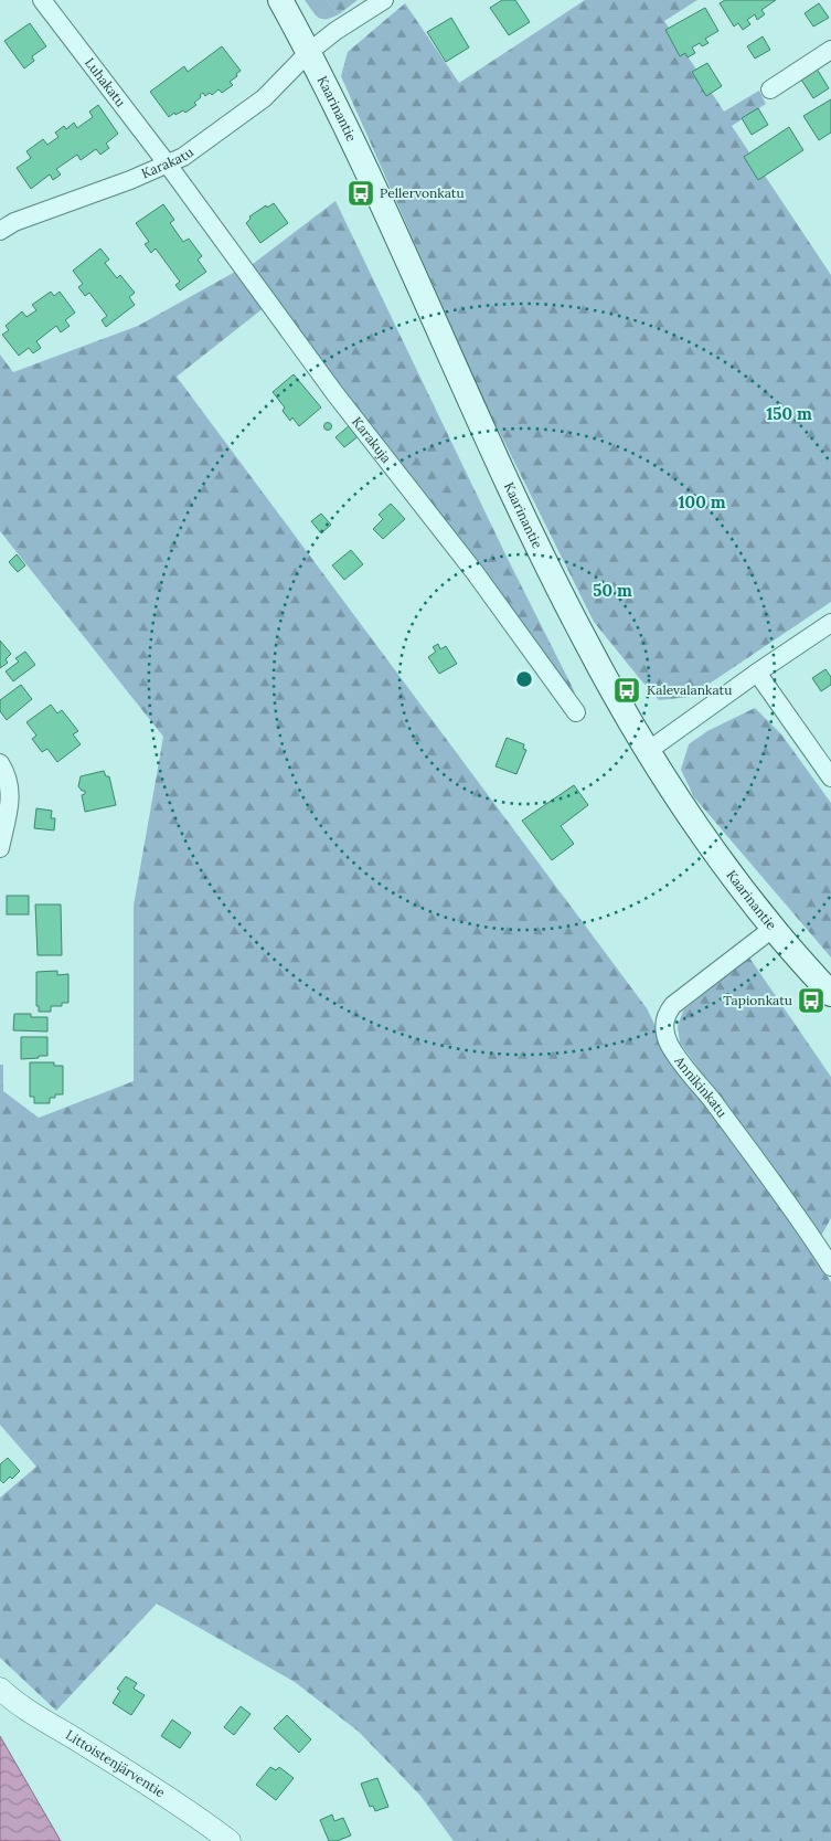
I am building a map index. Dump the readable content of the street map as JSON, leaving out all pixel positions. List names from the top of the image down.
{
  "streets": {
    "main road": ["Kaarinantie"],
    "street": [
      "Luhakatu",
      "Karakatu",
      "Karakuja",
      "Annikinkatu",
      "Littoistenjärventie"
    ]
  },
  "crossings": [
    ["Luhakatu", "Karakatu"],
    ["Luhakatu", "Karakuja"],
    ["Kaarinantie", "Karakatu"],
    ["Kaarinantie", "Annikinkatu"],
    ["Karakatu", "Karakuja"]
  ],
  "places": {
    "bus stop": ["Pellervonkatu", "Kalevalankatu", "Tapionkatu"]
  },
  "rings": ["150 m", "100 m", "50 m"]
}
